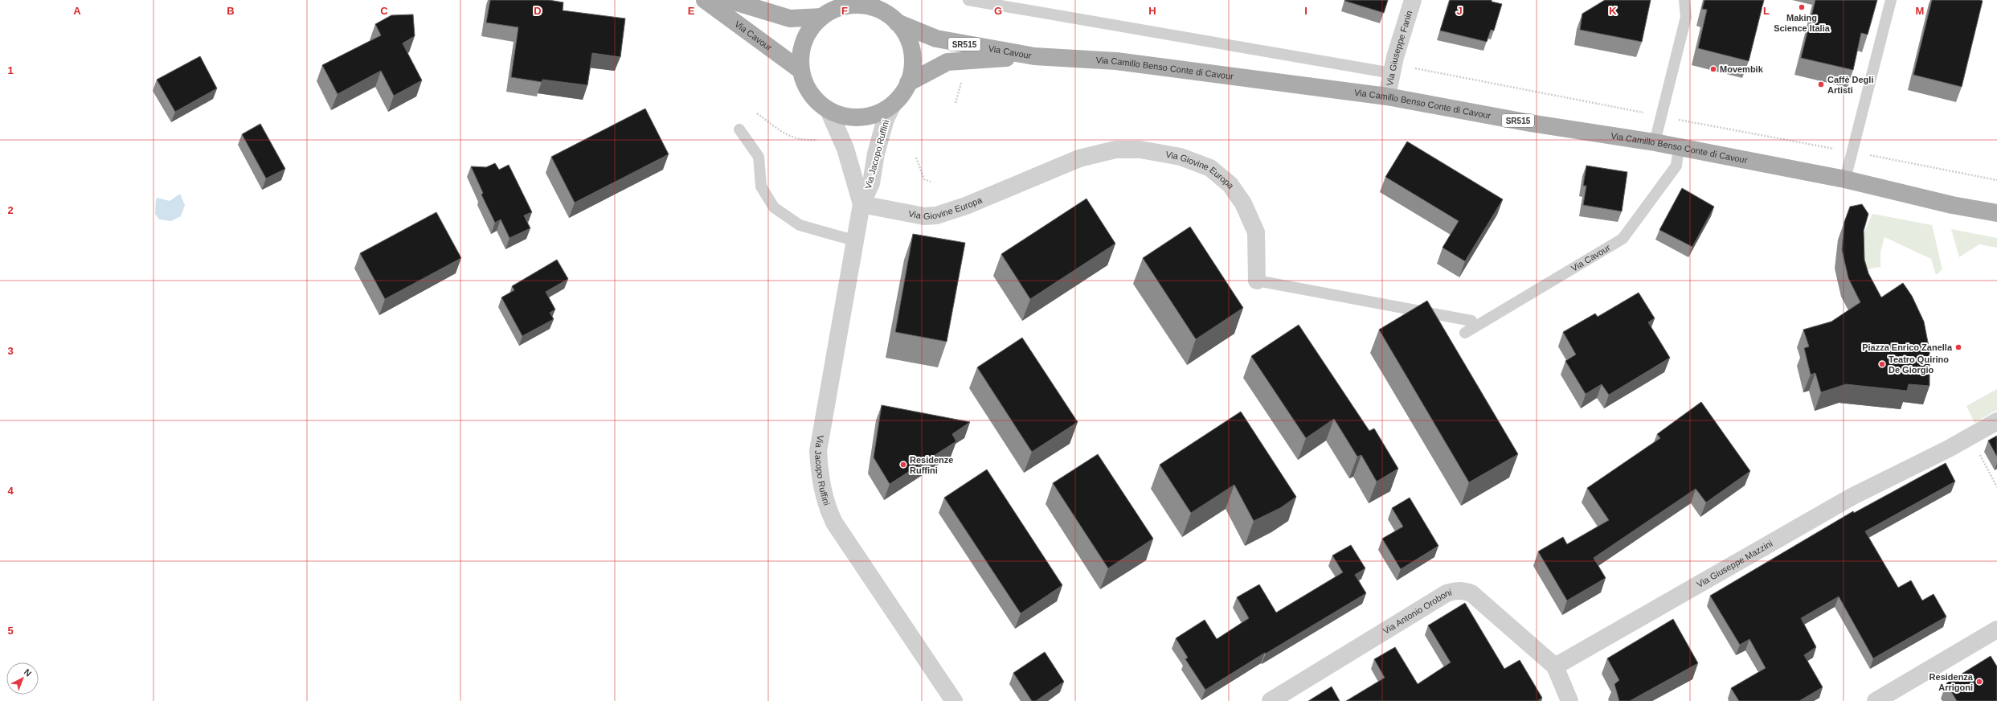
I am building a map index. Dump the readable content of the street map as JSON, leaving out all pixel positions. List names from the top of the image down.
{
  "streets": {
    "main road": ["Via Cavour", "SR515", "Via Camillo Benso Conte di Cavour"],
    "street": [
      "Via Giuseppe Fanin",
      "Via Jacopo Ruffini",
      "Via Giovine Europa",
      "Via Giuseppe Mazzini",
      "Via Antonio Oroboni"
    ]
  },
  "crossings": [
    ["Via Cavour", "Via Camillo Benso Conte di Cavour"],
    ["Via Cavour", "Via Jacopo Ruffini"],
    ["Via Giuseppe Fanin", "Via Camillo Benso Conte di Cavour"],
    ["Via Jacopo Ruffini", "Via Giovine Europa"],
    ["Via Giuseppe Mazzini", "Via Antonio Oroboni"]
  ],
  "places": [
    "Making Science Italia",
    "Movembik",
    "Caffè Degli Artisti",
    "Piazza Enrico Zanella",
    "Teatro Quirino De Giorgio",
    "Residenze Ruffini",
    "Residenza Arrigoni"
  ],
  "north": "top right",
  "grid": {
    "columns": [
      "A",
      "B",
      "C",
      "D",
      "E",
      "F",
      "G",
      "H",
      "I",
      "J",
      "K",
      "L",
      "M"
    ],
    "rows": [
      "1",
      "2",
      "3",
      "4",
      "5"
    ]
  }
}
